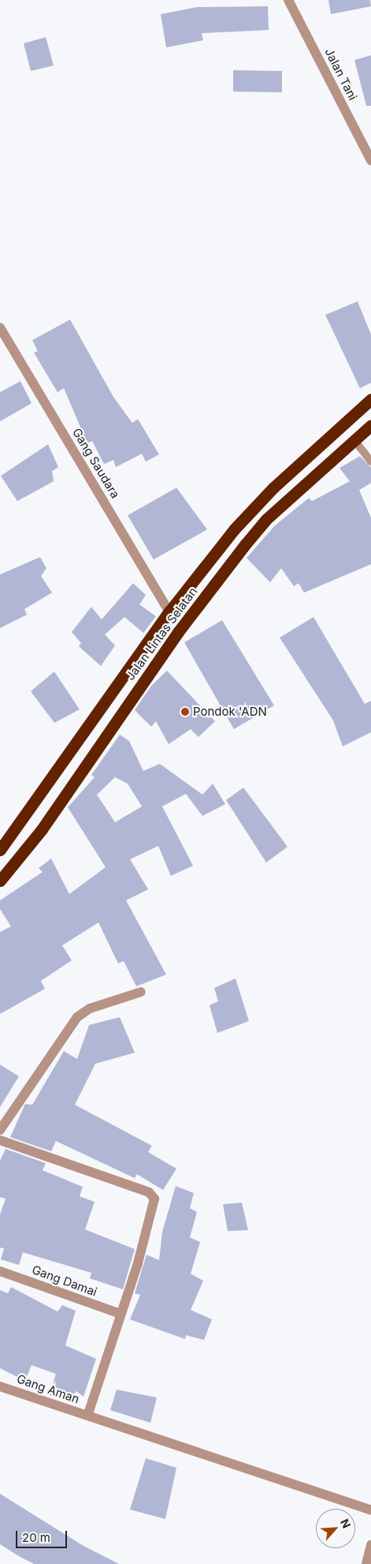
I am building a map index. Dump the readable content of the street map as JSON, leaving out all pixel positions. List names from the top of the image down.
{
  "streets": {
    "highway": ["Jalan Lintas Selatan"],
    "street": [
      "Jalan Tani",
      "Gang Saudara",
      "Gang Damai",
      "Gang Aman"
    ]
  },
  "crossings": [
    ["Gang Saudara", "Jalan Lintas Selatan"]
  ],
  "places": ["Pondok 'ADN"],
  "scale_bar": "20 m",
  "north": "top right"
}
